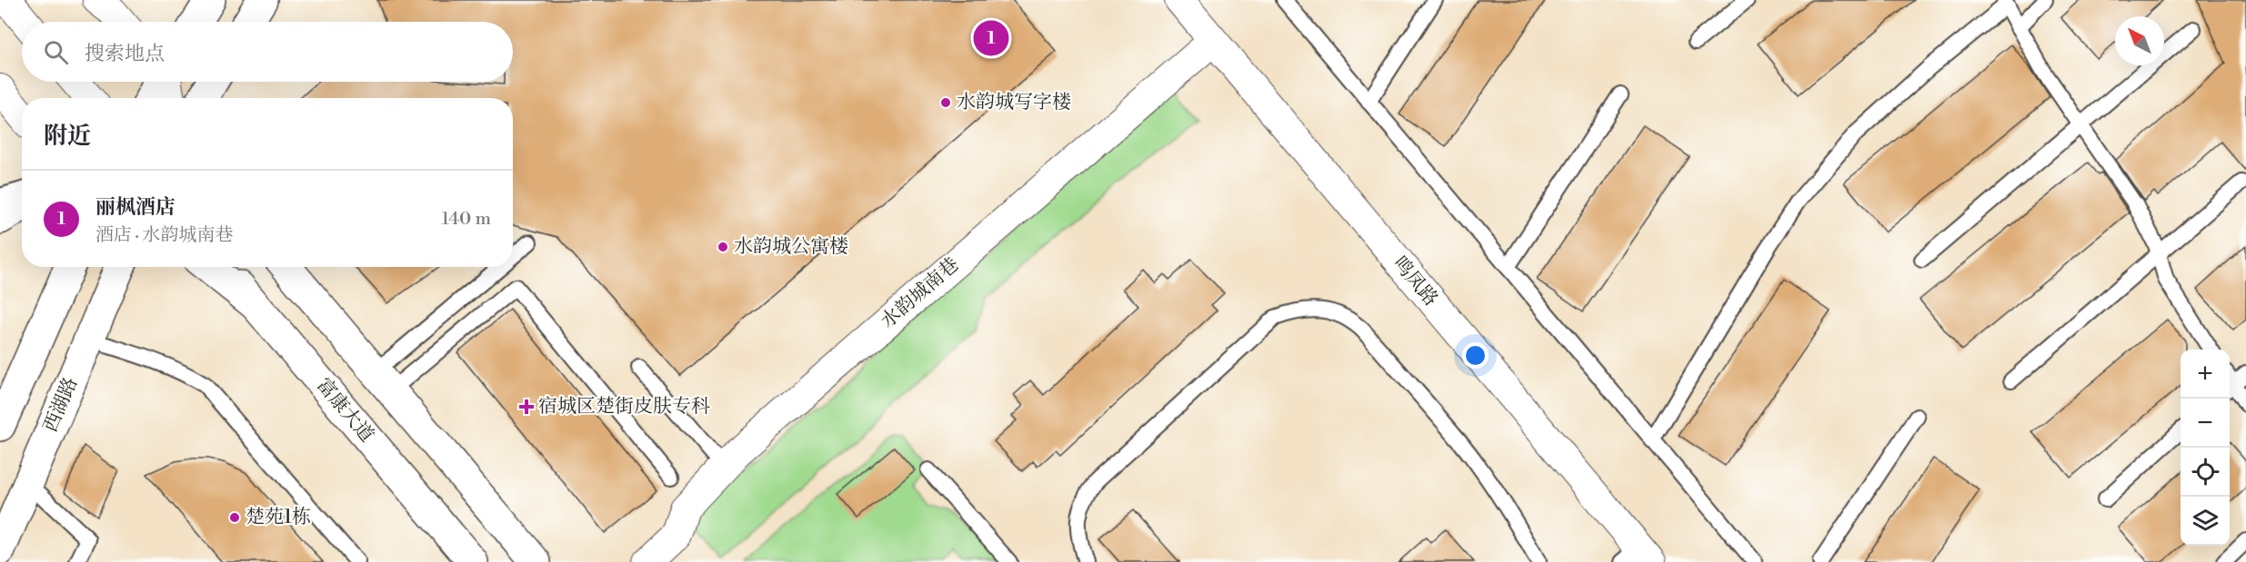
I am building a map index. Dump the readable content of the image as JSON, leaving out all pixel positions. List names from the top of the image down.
{
  "streets": {
    "main road": ["西湖路", "富康大道"],
    "street": ["鸣凤路", "水韵城南巷"]
  },
  "crossings": [
    ["鸣凤路", "水韵城南巷"]
  ],
  "places": {
    "other": ["水韵城写字楼", "水韵城公寓楼", "楚苑1栋"],
    "health": ["宿城区楚街皮肤专科"]
  },
  "north": "top left",
  "page": {
    "pins": "1",
    "search": "搜索地点",
    "heading": "附近",
    "list": [
      {
        "mark": "1",
        "name": "丽枫酒店",
        "note": "酒店 · 水韵城南巷",
        "value": "140 m"
      }
    ],
    "map_buttons": ["+", "−"]
  }
}
